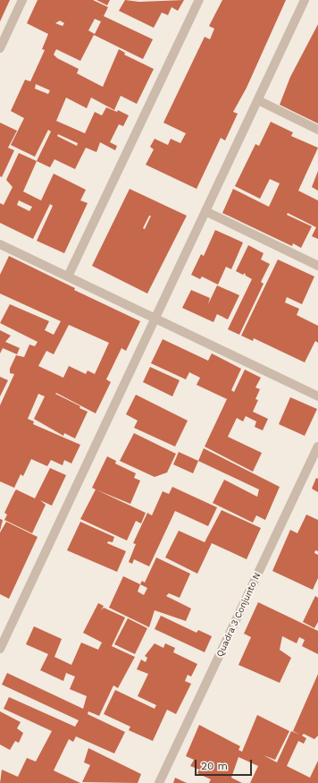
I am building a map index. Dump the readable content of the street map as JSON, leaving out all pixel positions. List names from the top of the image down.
{
  "streets": {
    "street": ["Quadra 3 Conjunto N"]
  },
  "scale_bar": "20 m"
}
